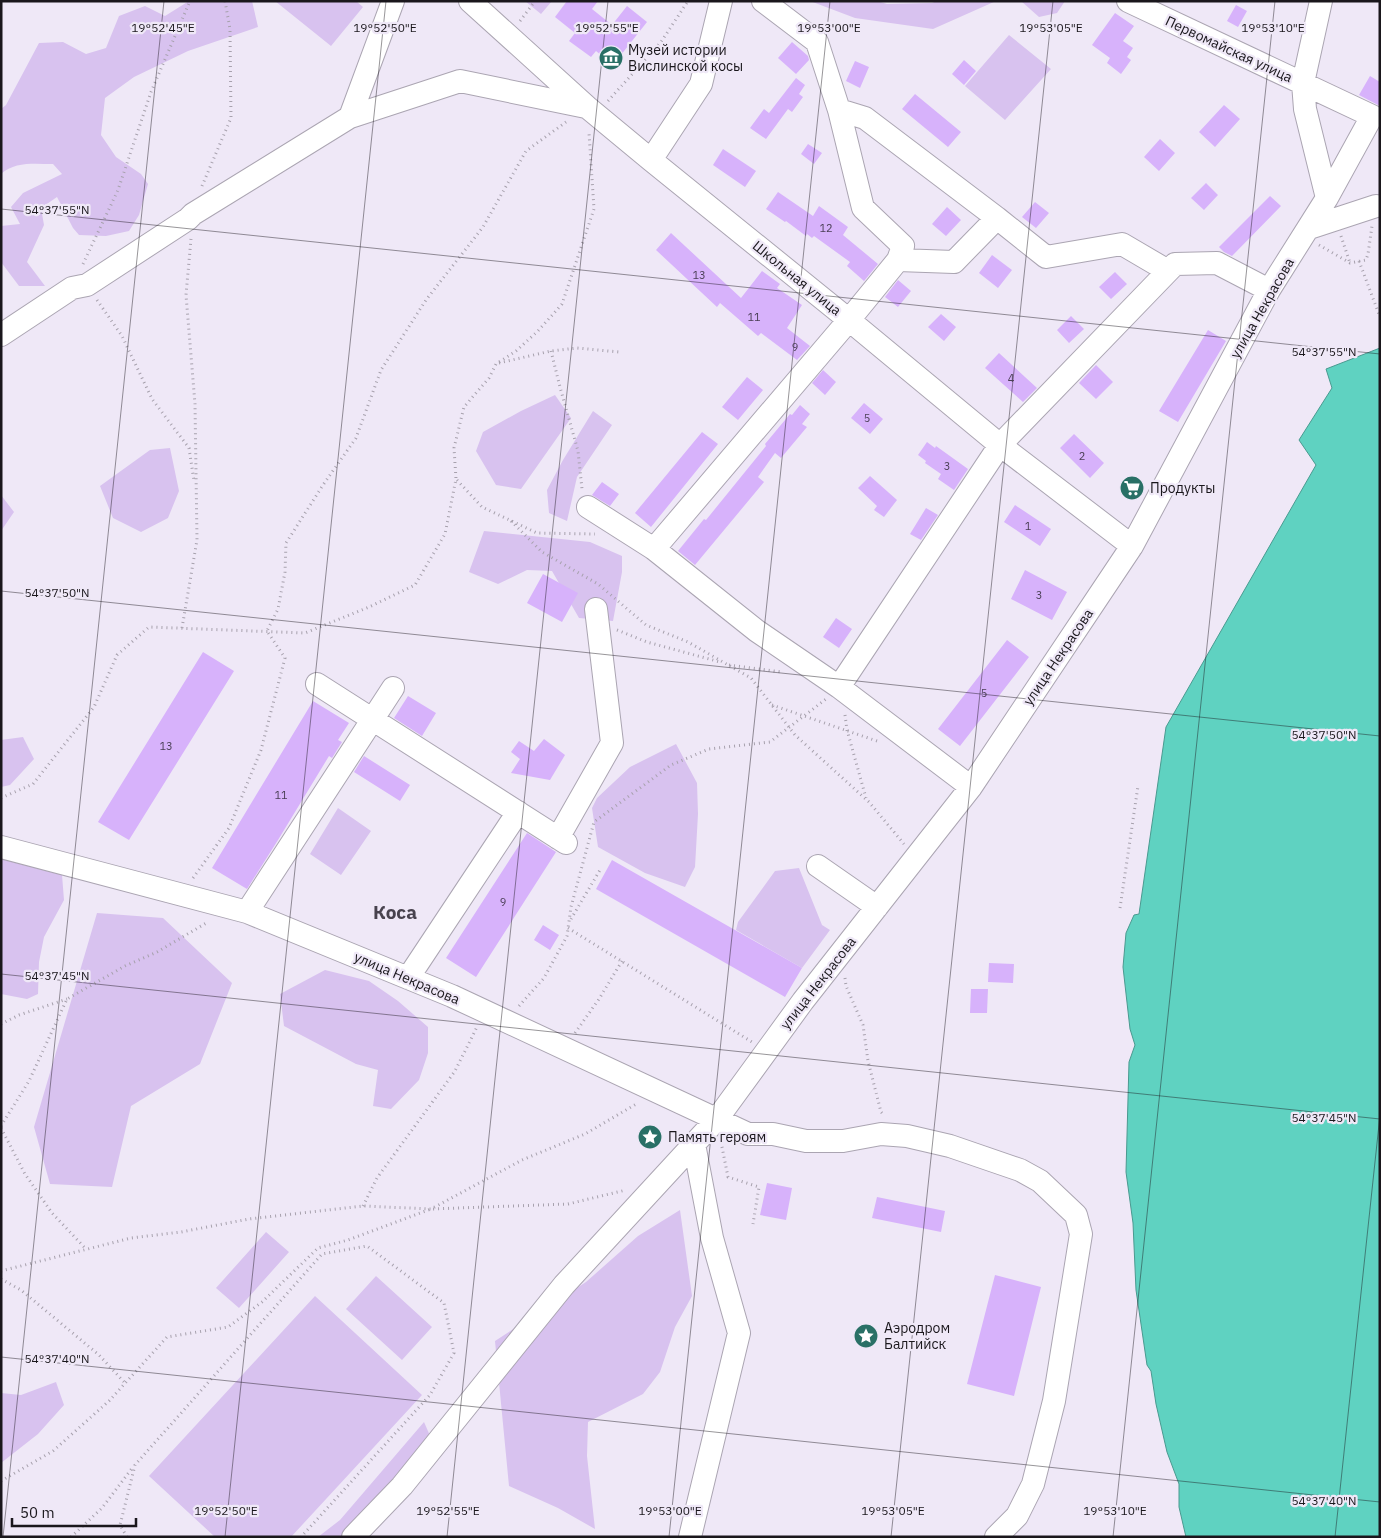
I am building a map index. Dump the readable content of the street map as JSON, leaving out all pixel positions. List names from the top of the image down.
{
  "streets": {
    "street": ["Первомайская улица", "Школьная улица", "улица Некрасова"]
  },
  "crossings": [
    ["Первомайская улица", "улица Некрасова"],
    ["Школьная улица", "улица Некрасова"]
  ],
  "districts": ["Коса"],
  "places": {
    "museum": ["Музей истории Вислинской косы"],
    "supermarket": ["Продукты"],
    "place": ["Память героям", "Аэродром Балтийск"]
  },
  "house_numbers": [
    "12",
    "13",
    "11",
    "9",
    "4",
    "5",
    "2",
    "3",
    "1",
    "3",
    "5",
    "13",
    "11",
    "9"
  ],
  "scale_bar": "50 m",
  "coordinates": [
    "19°52'45\"E",
    "19°52'50\"E",
    "19°52'55\"E",
    "19°53'00\"E",
    "19°53'05\"E",
    "19°53'10\"E",
    "54°37'55\"N",
    "54°37'50\"N",
    "54°37'45\"N",
    "54°37'40\"N"
  ]
}
